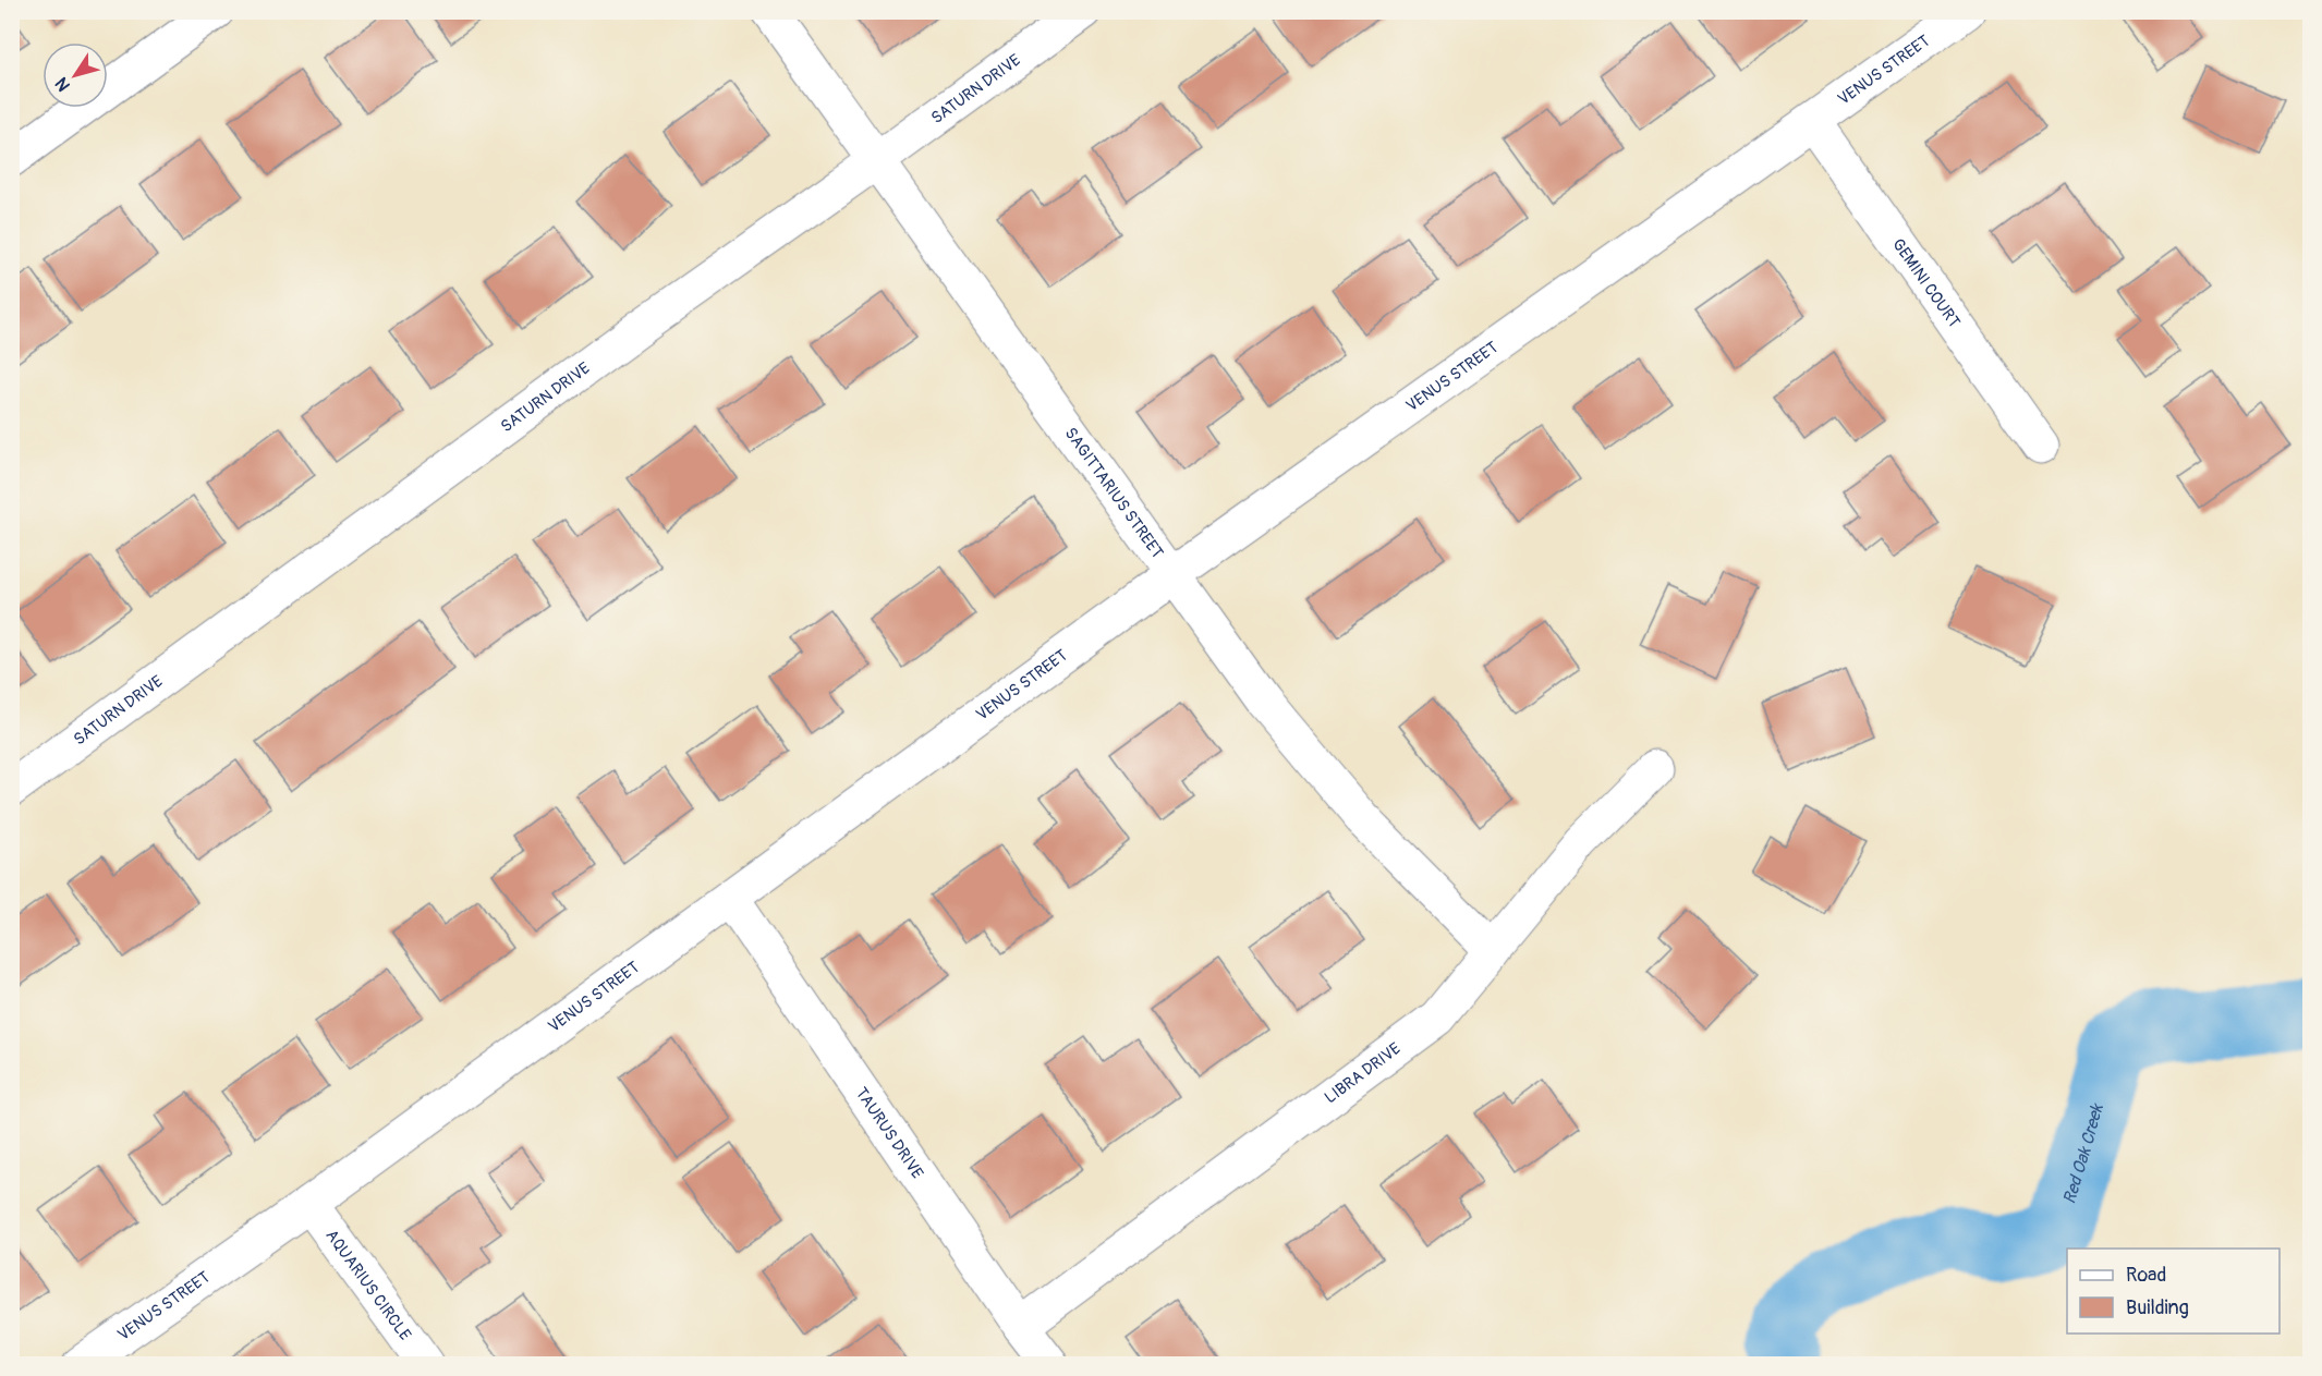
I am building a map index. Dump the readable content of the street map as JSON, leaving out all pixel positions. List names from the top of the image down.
{
  "streets": {
    "street": [
      "VENUS STREET",
      "SATURN DRIVE",
      "GEMINI COURT",
      "SAGITTARIUS STREET",
      "LIBRA DRIVE",
      "TAURUS DRIVE",
      "AQUARIUS CIRCLE"
    ]
  },
  "crossings": [
    ["VENUS STREET", "GEMINI COURT"],
    ["VENUS STREET", "SAGITTARIUS STREET"],
    ["VENUS STREET", "TAURUS DRIVE"],
    ["VENUS STREET", "AQUARIUS CIRCLE"],
    ["SATURN DRIVE", "SAGITTARIUS STREET"],
    ["SAGITTARIUS STREET", "LIBRA DRIVE"],
    ["LIBRA DRIVE", "TAURUS DRIVE"]
  ],
  "water": ["Red Oak Creek"],
  "legend": ["Road", "Building"],
  "north": "bottom left"
}
